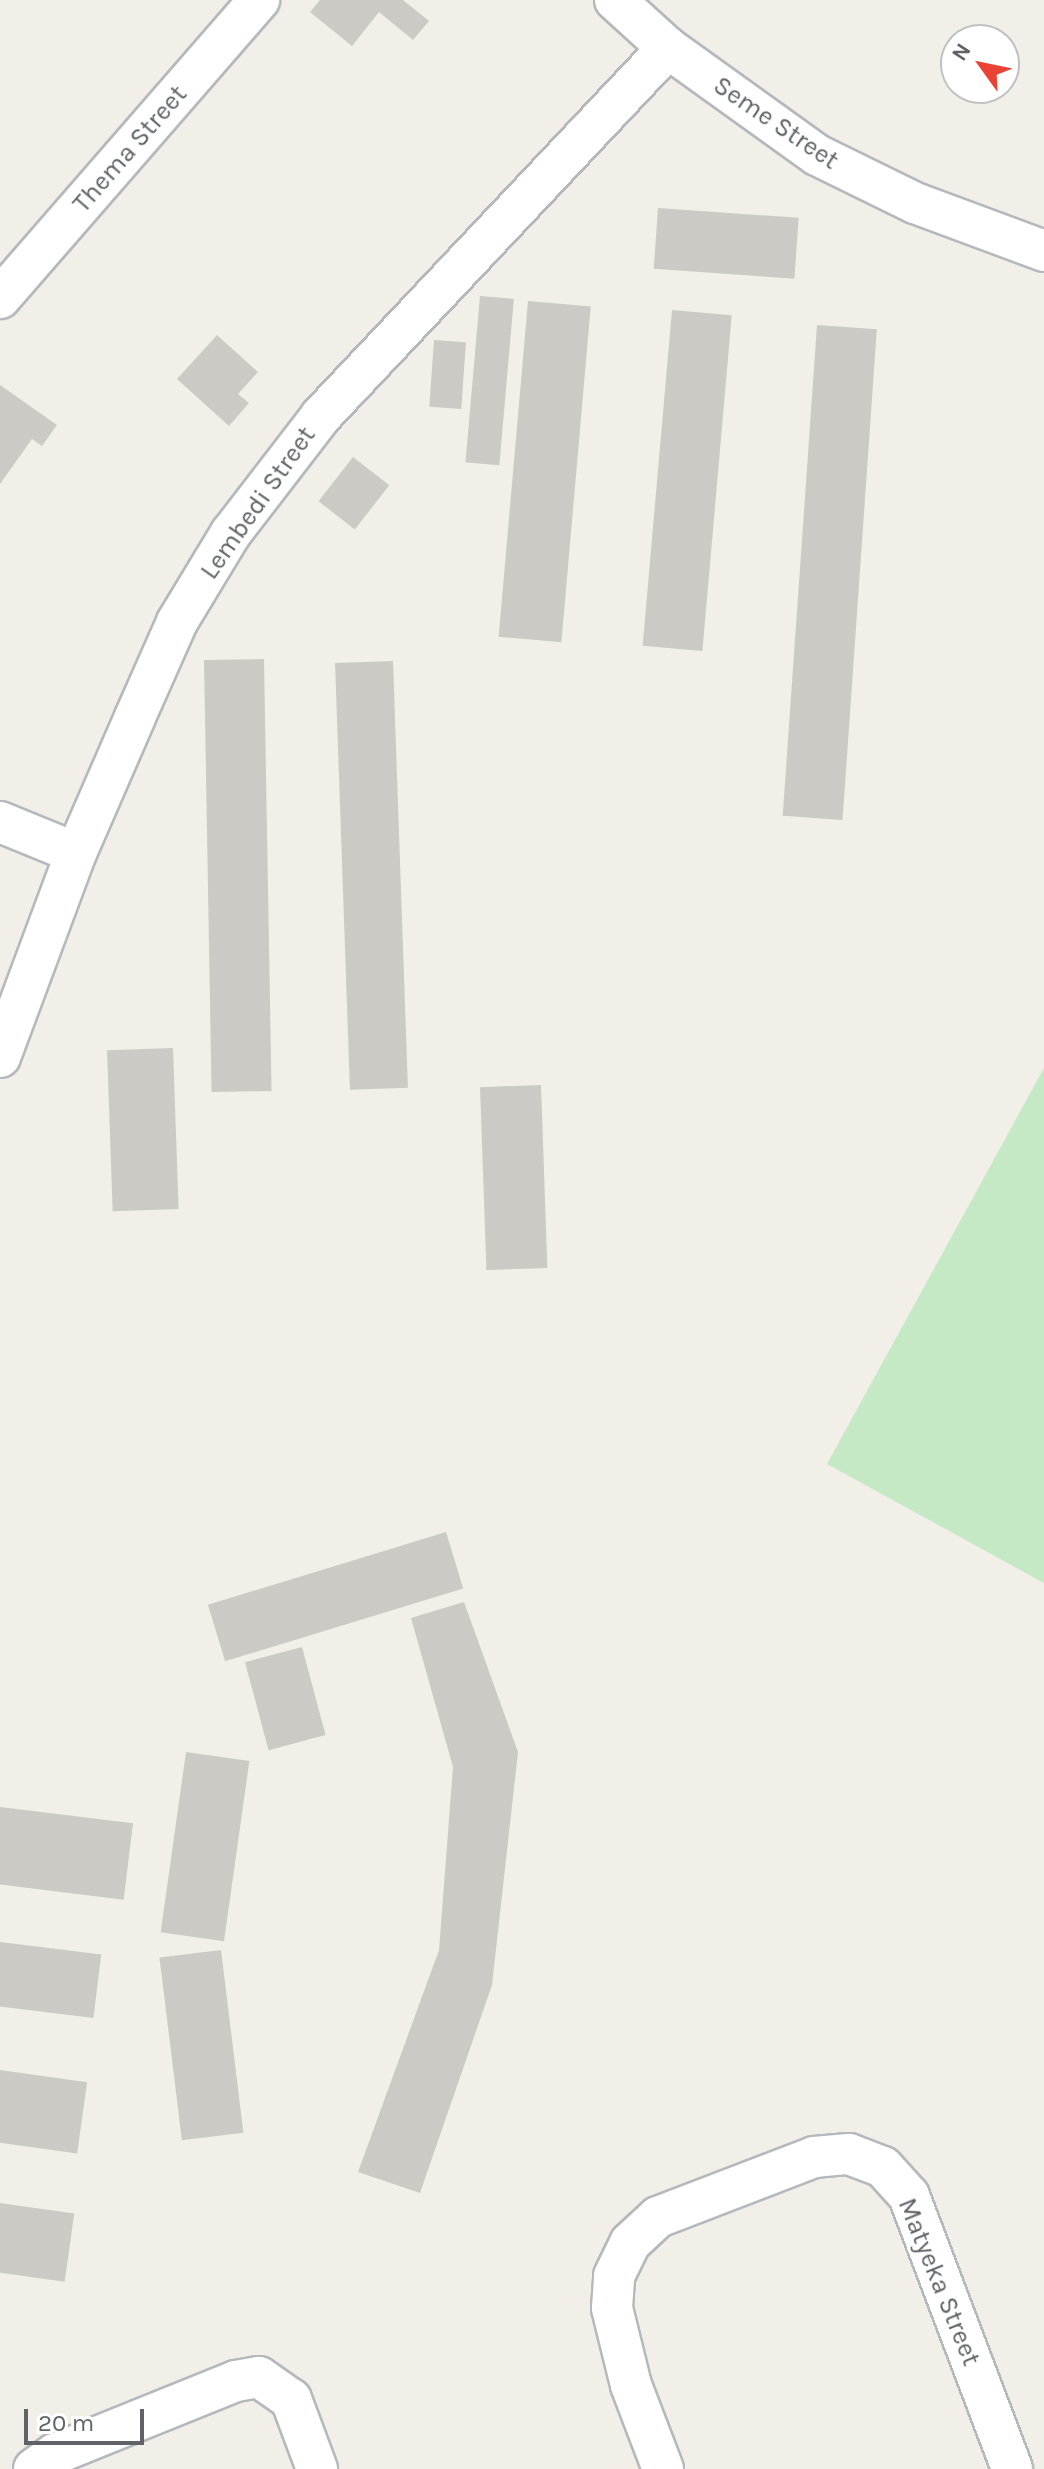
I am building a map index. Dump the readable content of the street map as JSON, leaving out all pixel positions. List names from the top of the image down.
{
  "streets": {
    "street": [
      "Seme Street",
      "Thema Street",
      "Lembedi Street",
      "Matyeka Street"
    ]
  },
  "crossings": [
    ["Seme Street", "Lembedi Street"]
  ],
  "scale_bar": "20 m",
  "north": "top left"
}
